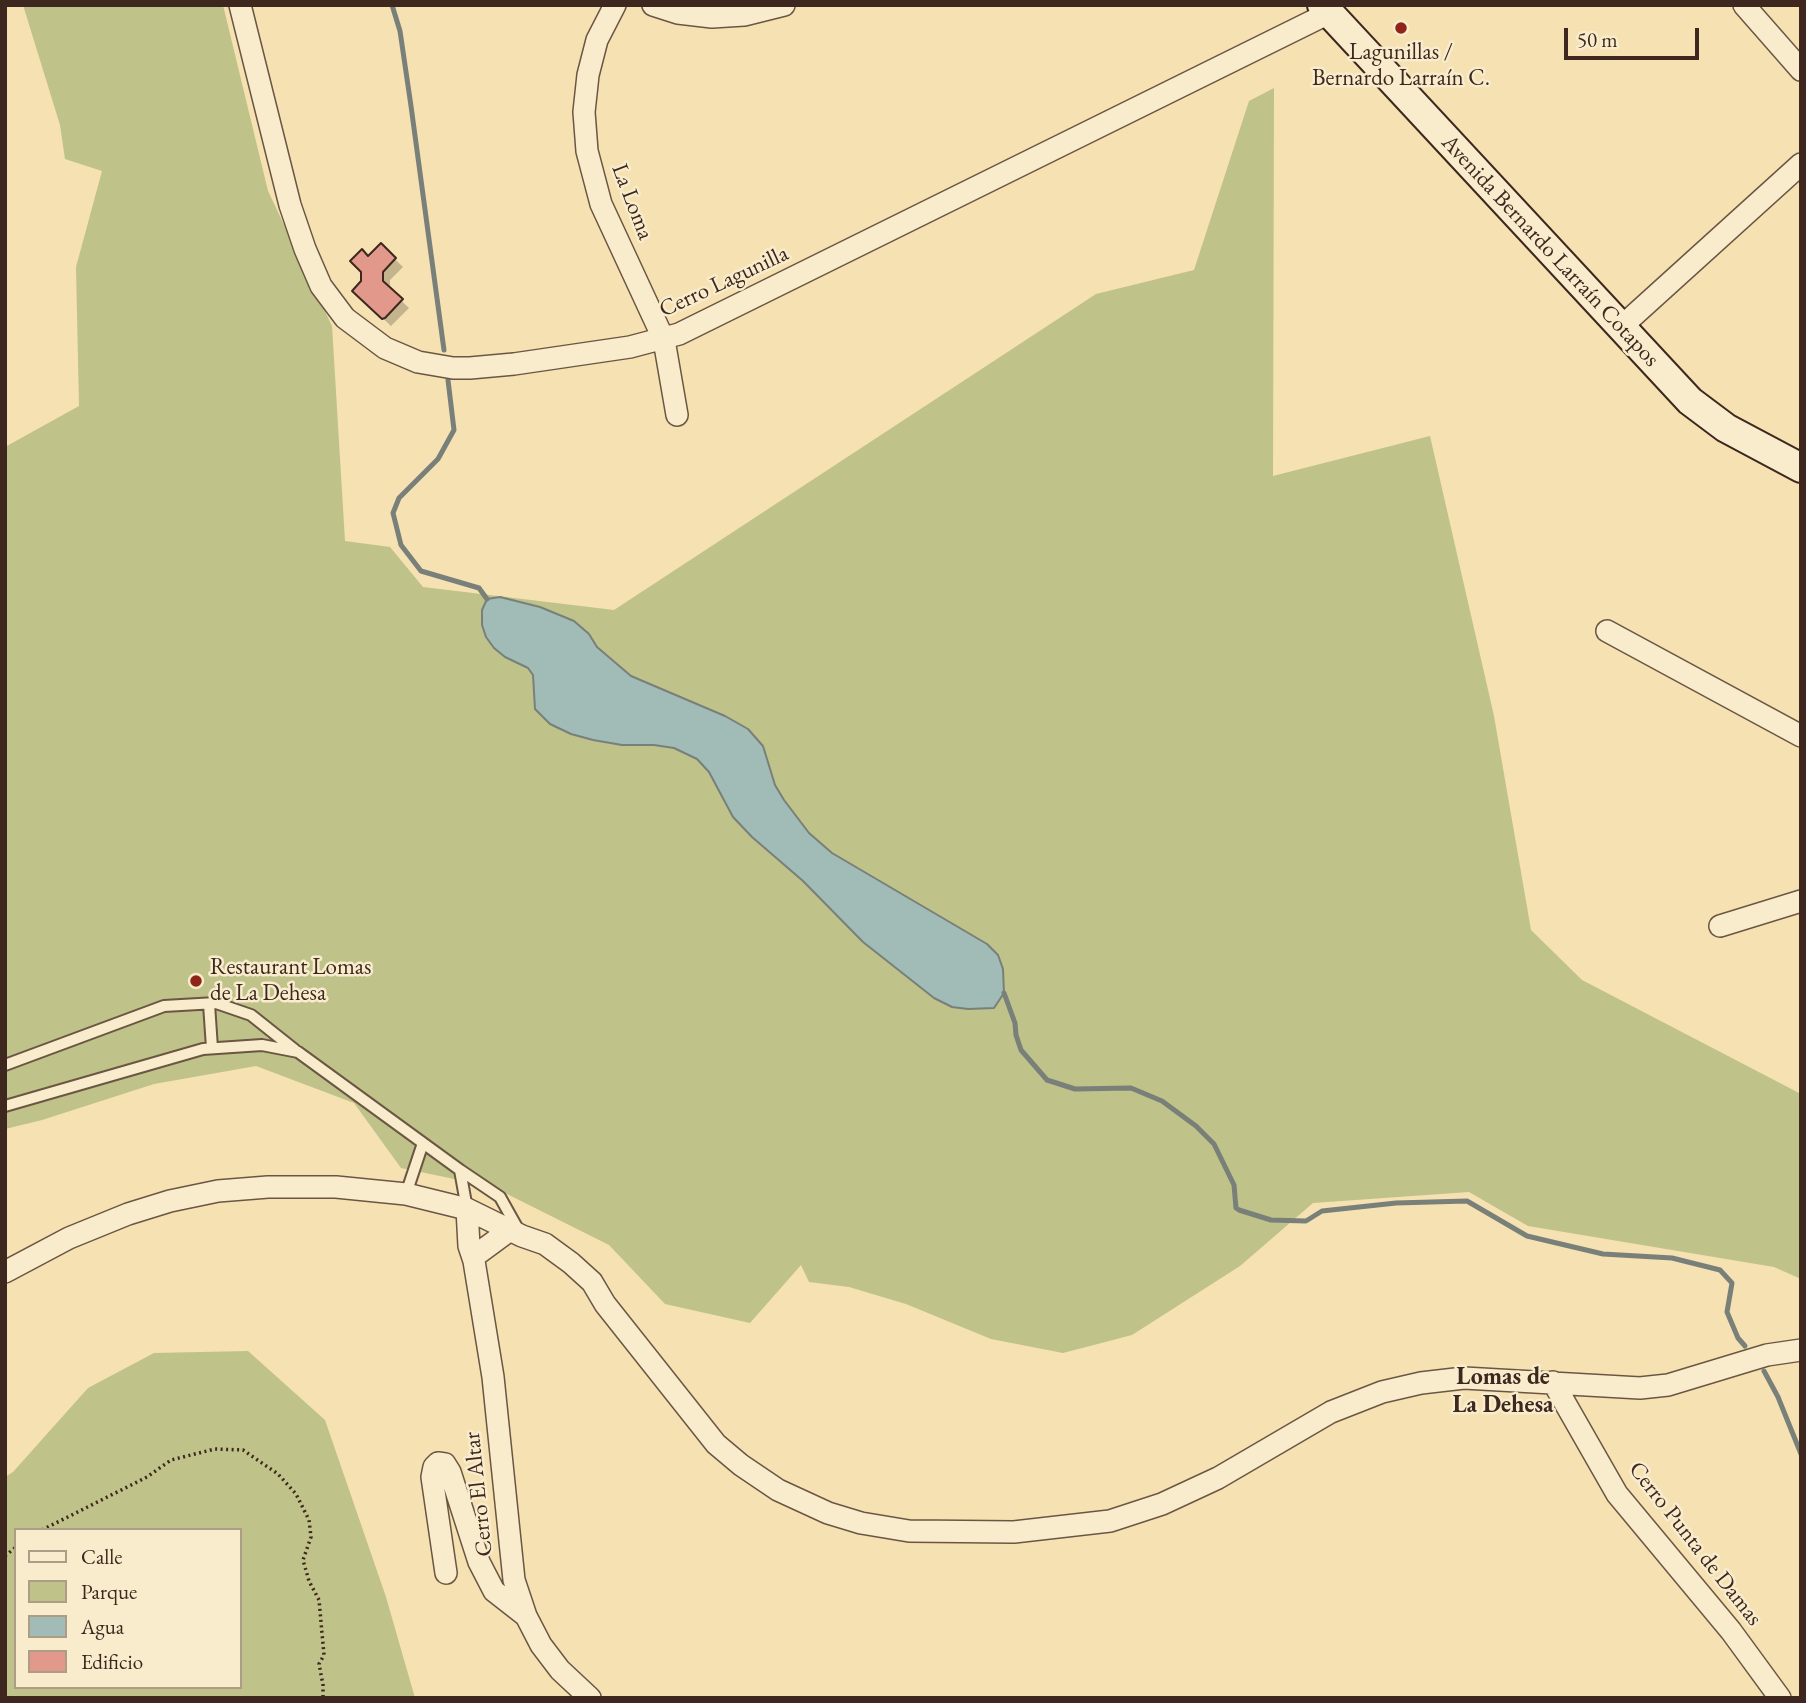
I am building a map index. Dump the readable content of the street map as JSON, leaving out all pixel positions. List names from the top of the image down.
{
  "streets": {
    "main road": ["Avenida Bernardo Larraín Cotapos"],
    "street": [
      "La Loma",
      "Cerro Lagunilla",
      "Cerro El Altar",
      "Cerro Punta de Damas"
    ]
  },
  "crossings": [
    ["La Loma", "Cerro Lagunilla"],
    ["Avenida Bernardo Larraín Cotapos", "Cerro Lagunilla"]
  ],
  "districts": ["Lomas de La Dehesa"],
  "places": ["Lagunillas / Bernardo Larraín C.", "Restaurant Lomas de La Dehesa"],
  "legend": [
    "Calle",
    "Parque",
    "Agua",
    "Edificio"
  ],
  "scale_bar": "50 m"
}
